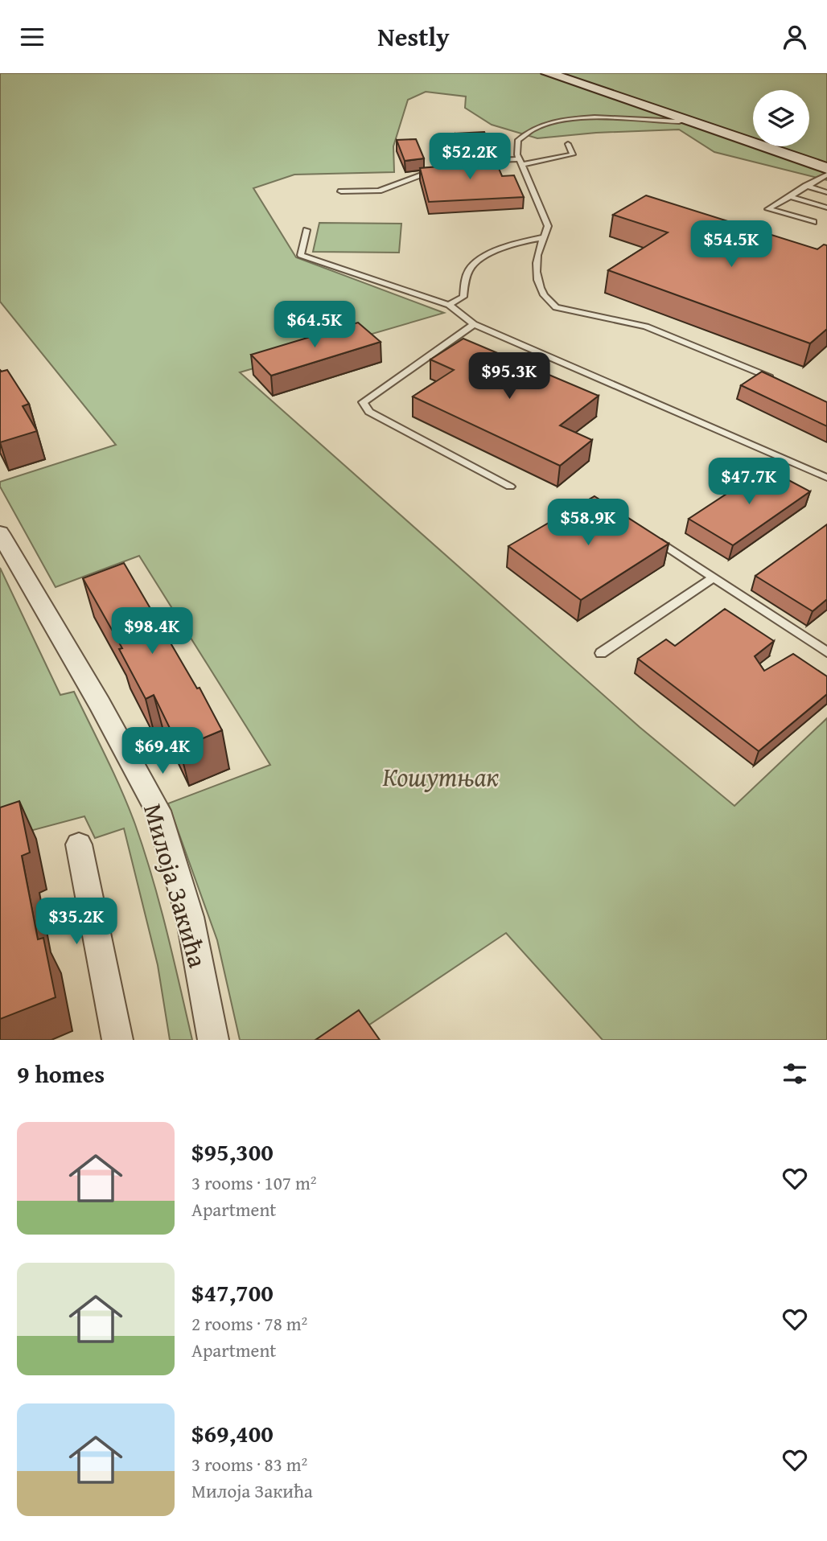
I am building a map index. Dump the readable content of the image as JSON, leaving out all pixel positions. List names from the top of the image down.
{
  "streets": {
    "street": ["Милоја Закића"]
  },
  "parks": ["Кошутњак"],
  "page": {
    "header": "Nestly",
    "price": [
      "$52.2K",
      "$54.5K",
      "$64.5K",
      "$95.3K",
      "$47.7K",
      "$58.9K",
      "$98.4K",
      "$69.4K",
      "$35.2K"
    ],
    "heading": "9 homes",
    "list": [
      {
        "name": "$95,300",
        "note": "3 rooms · 107 m² · Apartment"
      },
      {
        "name": "$47,700",
        "note": "2 rooms · 78 m² · Apartment"
      },
      {
        "name": "$69,400",
        "note": "3 rooms · 83 m² · Милоја Закића"
      }
    ]
  }
}
